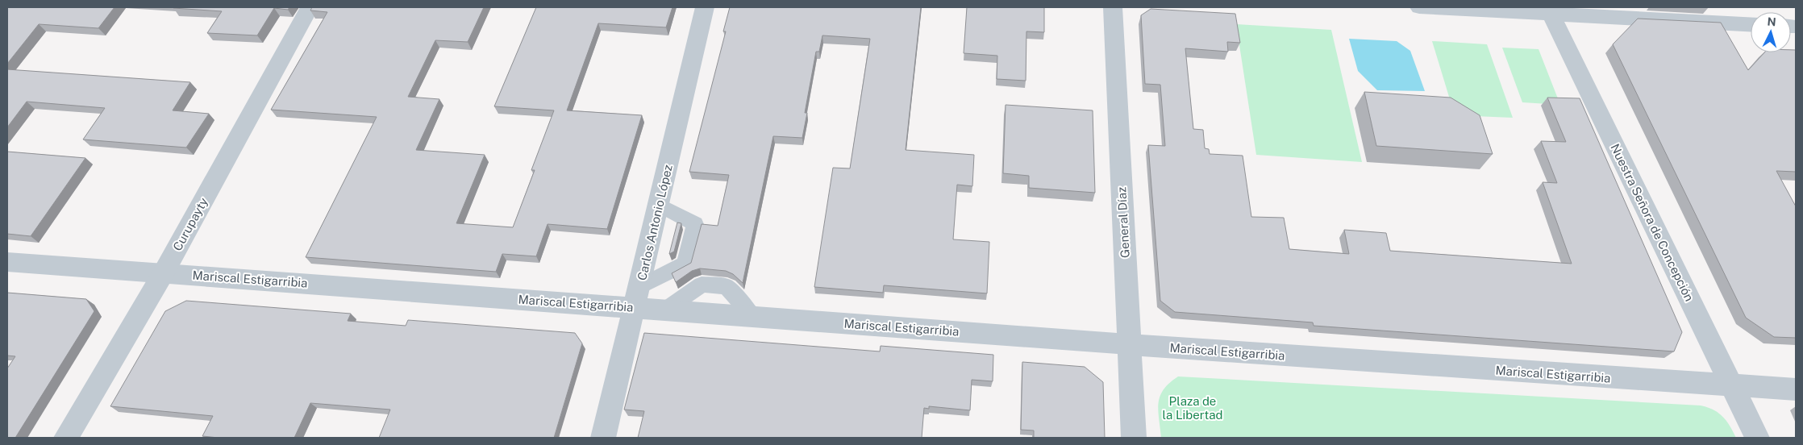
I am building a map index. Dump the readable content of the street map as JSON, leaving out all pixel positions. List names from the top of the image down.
{
  "streets": {
    "street": [
      "Carlos Antonio López",
      "General Díaz",
      "Nuestra Señora de Concepción",
      "Curupayty",
      "Mariscal Estigarribia"
    ]
  },
  "crossings": [
    ["Carlos Antonio López", "Mariscal Estigarribia"],
    ["General Díaz", "Mariscal Estigarribia"],
    ["Nuestra Señora de Concepción", "Mariscal Estigarribia"],
    ["Curupayty", "Mariscal Estigarribia"]
  ],
  "parks": ["Plaza de la Libertad"],
  "north": "top"
}
